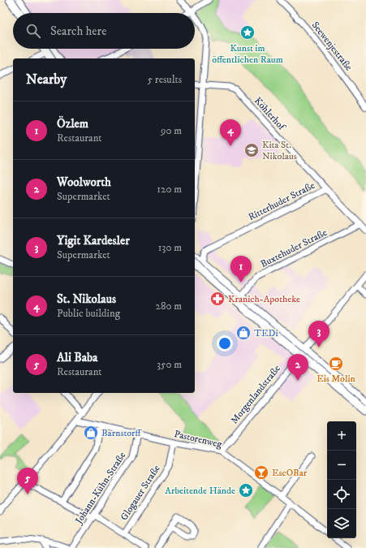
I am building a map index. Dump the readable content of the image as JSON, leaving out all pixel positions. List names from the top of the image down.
{
  "streets": {
    "street": [
      "Seewenjestraße",
      "Köhlerhof",
      "Ritterhuder Straße",
      "Buxtehuder Straße",
      "Morgenlandstraße",
      "Pastorenweg",
      "Johann-Kühn-Straße",
      "Glogauer Straße"
    ]
  },
  "crossings": [
    ["Köhlerhof", "Ritterhuder Straße"],
    ["Ritterhuder Straße", "Buxtehuder Straße"],
    ["Morgenlandstraße", "Pastorenweg"],
    ["Pastorenweg", "Johann-Kühn-Straße"],
    ["Pastorenweg", "Glogauer Straße"]
  ],
  "places": {
    "place": ["Kunst im öffentlichen Raum", "Arbeitende Hände"],
    "school or university": ["Kita St. Nikolaus"],
    "pharmacy": ["Kranich-Apotheke"],
    "shop": ["TEDi", "Barnstorff"],
    "cafe": ["Eis Molin"],
    "bar": ["EscOBar"]
  },
  "page": {
    "search": "Search here",
    "heading": ["Nearby", "5 results"],
    "list": [
      {
        "mark": "1",
        "name": "Özlem",
        "note": "Restaurant",
        "value": "90 m"
      },
      {
        "mark": "2",
        "name": "Woolworth",
        "note": "Supermarket",
        "value": "120 m"
      },
      {
        "mark": "3",
        "name": "Yigit Kardesler",
        "note": "Supermarket",
        "value": "130 m"
      },
      {
        "mark": "4",
        "name": "St. Nikolaus",
        "note": "Public building",
        "value": "280 m"
      },
      {
        "mark": "5",
        "name": "Ali Baba",
        "note": "Restaurant",
        "value": "350 m"
      }
    ],
    "pins": [
      "4",
      "1",
      "3",
      "2",
      "5"
    ],
    "map_buttons": ["+", "−"]
  }
}
